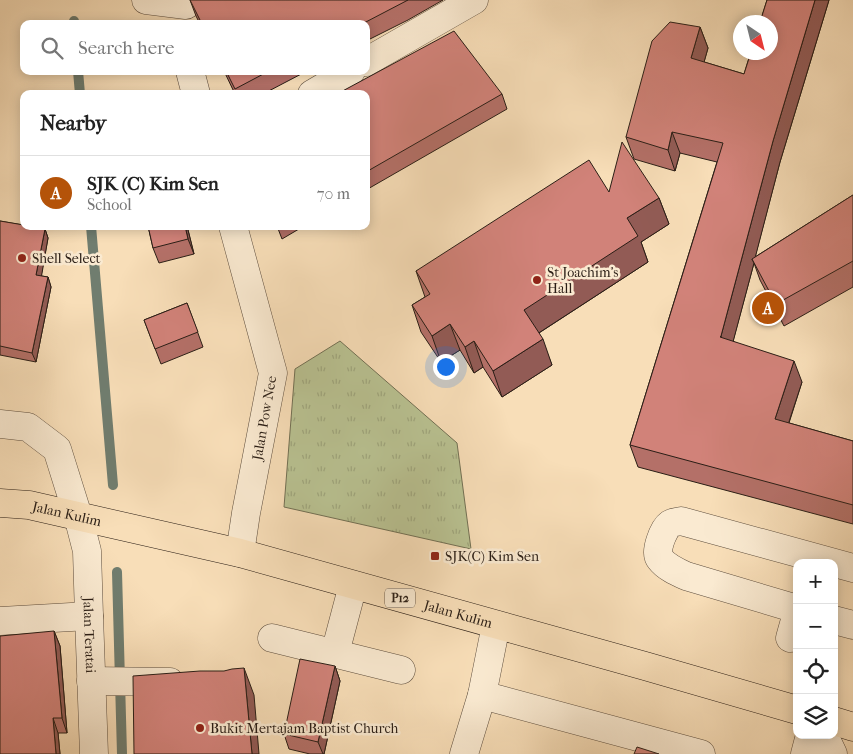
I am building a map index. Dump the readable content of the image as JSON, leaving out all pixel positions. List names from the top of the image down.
{
  "streets": {
    "main road": ["Jalan Kulim", "P12"],
    "street": ["Jalan Pow Nee", "Jalan Teratai"]
  },
  "crossings": [
    ["Jalan Pow Nee", "Jalan Kulim"],
    ["Jalan Kulim", "Jalan Teratai"]
  ],
  "places": {
    "other": ["Shell Select", "St Joachim's Hall", "Bukit Mertajam Baptist Church"],
    "transit": ["SJK(C) Kim Sen"]
  },
  "north": "bottom right",
  "page": {
    "search": "Search here",
    "heading": "Nearby",
    "list": [
      {
        "mark": "A",
        "name": "SJK (C) Kim Sen",
        "note": "School",
        "value": "70 m"
      }
    ],
    "pins": "A",
    "map_buttons": ["+", "−"]
  }
}
